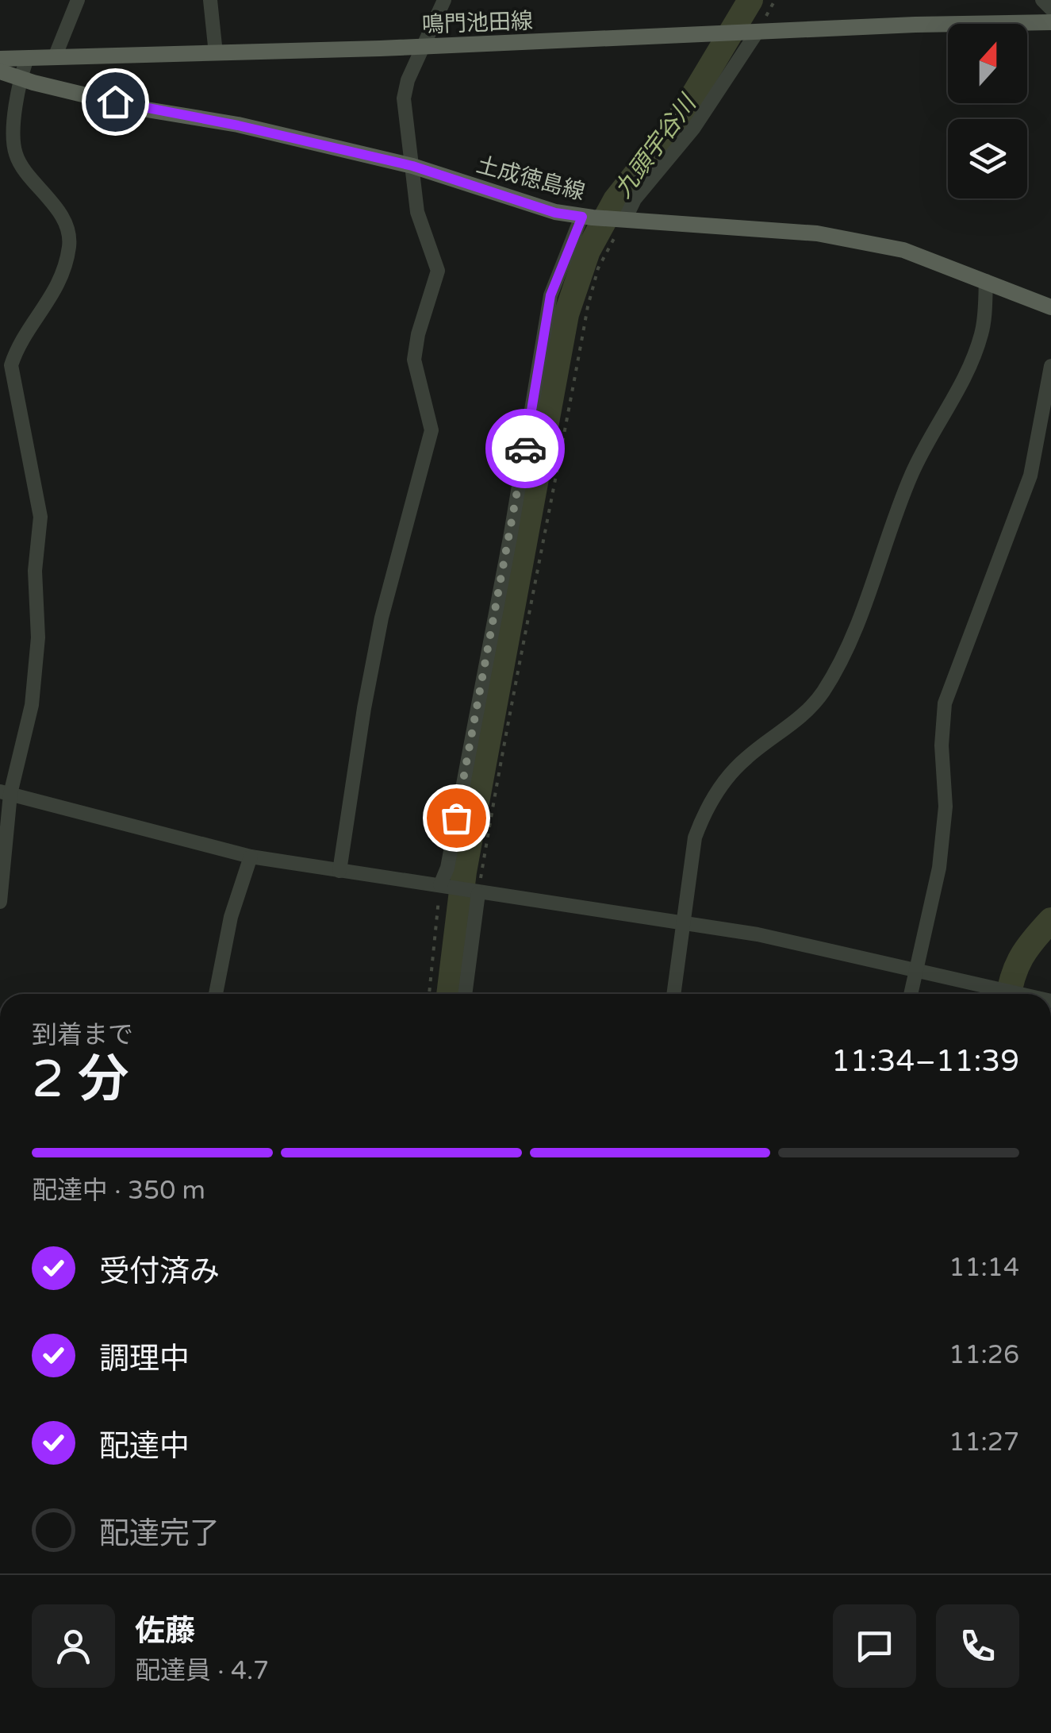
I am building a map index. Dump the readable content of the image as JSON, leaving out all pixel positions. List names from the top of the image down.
{
  "streets": {
    "main road": ["鳴門池田線", "土成徳島線"]
  },
  "water": ["九頭宇谷川"],
  "north": "top",
  "page": {
    "heading": ["2 分", "到着まで", "11:34–11:39"],
    "panel": ["佐藤", "配達員 · 4.7"],
    "bar": "配達中 · 350 m",
    "list": [
      ["受付済み", "11:14"],
      ["調理中", "11:26"],
      ["配達中", "11:27"],
      "配達完了"
    ]
  }
}
